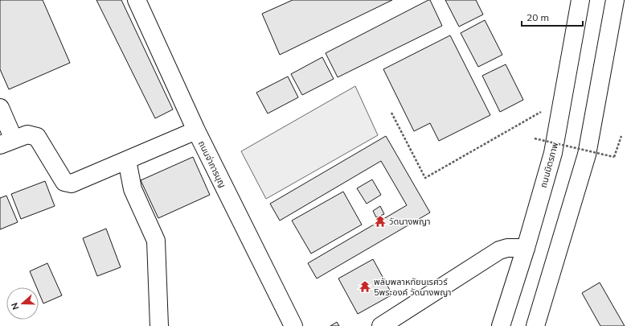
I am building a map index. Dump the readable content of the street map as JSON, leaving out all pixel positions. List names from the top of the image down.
{
  "streets": {
    "main road": ["ถนนจ่าการบุญ", "ถนนมิตรภาพ"]
  },
  "places": {
    "temple": ["วัดนางพญา", "พลับพลาหทัยนเรศวร์ 5พระองค์ วัดนางพญา"]
  },
  "scale_bar": "20 m",
  "north": "left"
}
